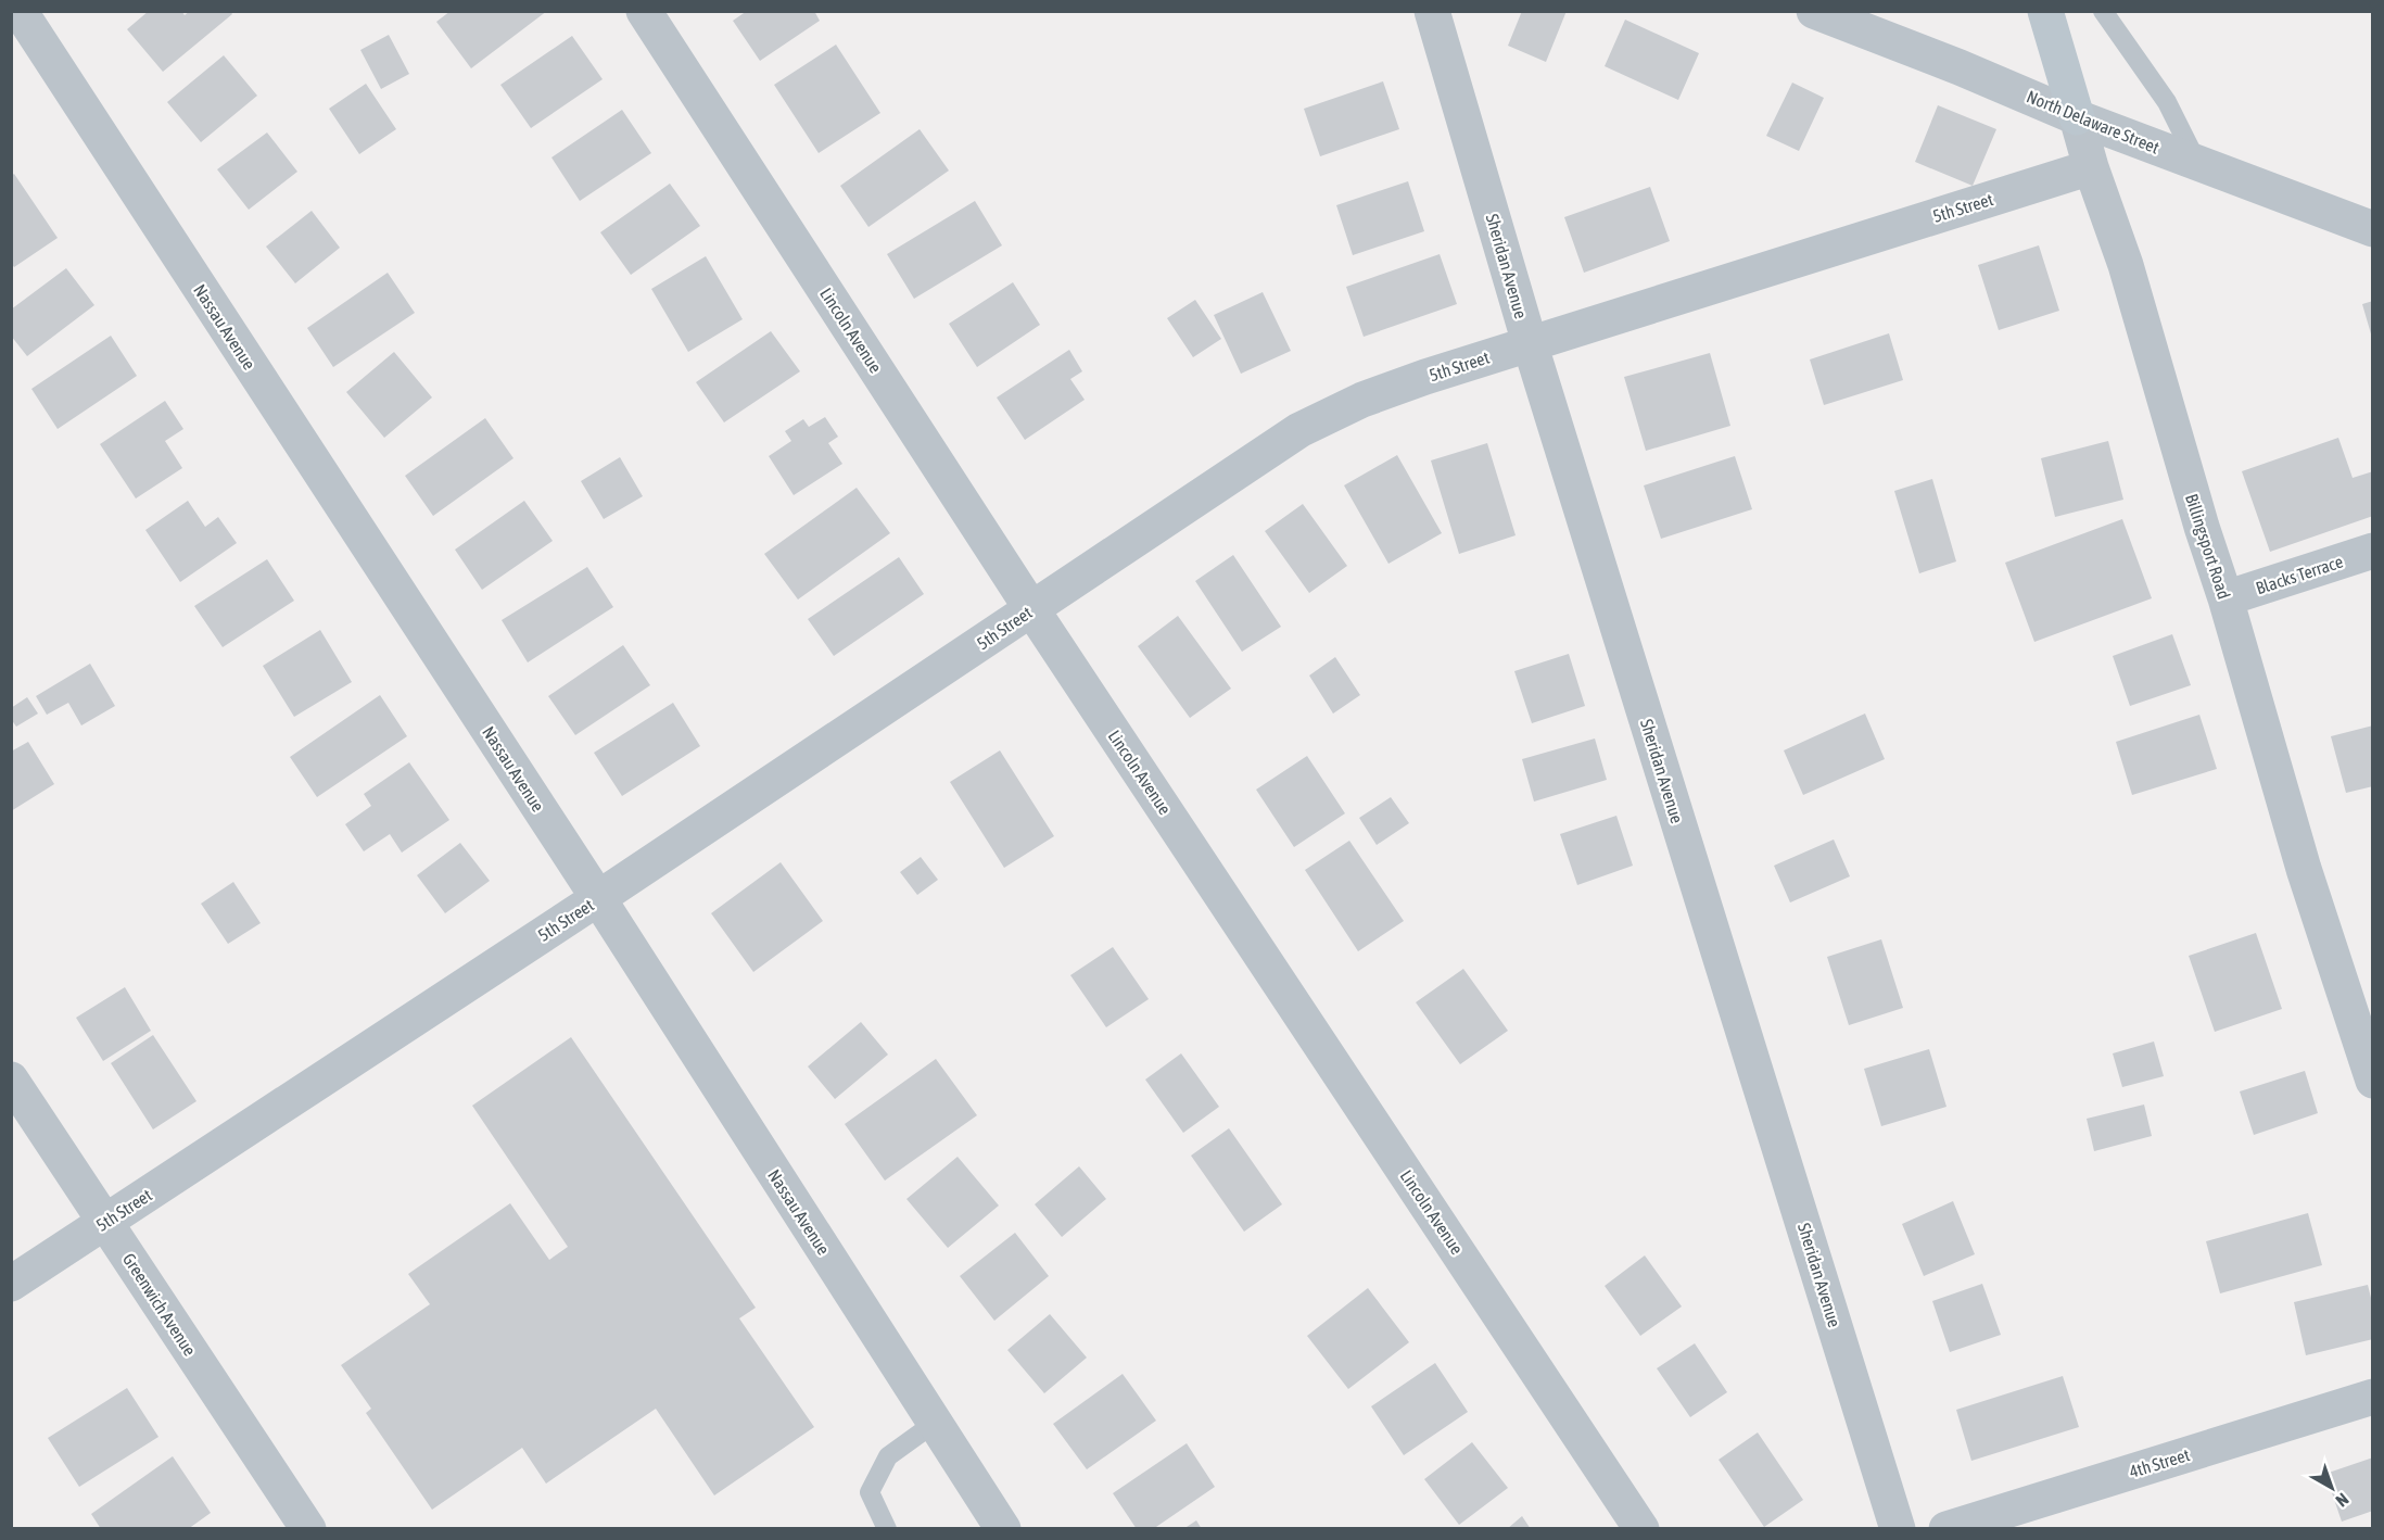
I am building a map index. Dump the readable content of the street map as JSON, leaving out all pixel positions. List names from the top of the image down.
{
  "streets": {
    "street": [
      "North Delaware Street",
      "5th Street",
      "Sheridan Avenue",
      "Nassau Avenue",
      "Lincoln Avenue",
      "Billingsport Road",
      "Blacks Terrace",
      "Greenwich Avenue",
      "4th Street"
    ]
  },
  "crossings": [
    ["North Delaware Street", "Billingsport Road"],
    ["5th Street", "Sheridan Avenue"],
    ["5th Street", "Nassau Avenue"],
    ["5th Street", "Lincoln Avenue"],
    ["5th Street", "Billingsport Road"],
    ["5th Street", "Greenwich Avenue"],
    ["Billingsport Road", "Blacks Terrace"]
  ],
  "north": "bottom right"
}
